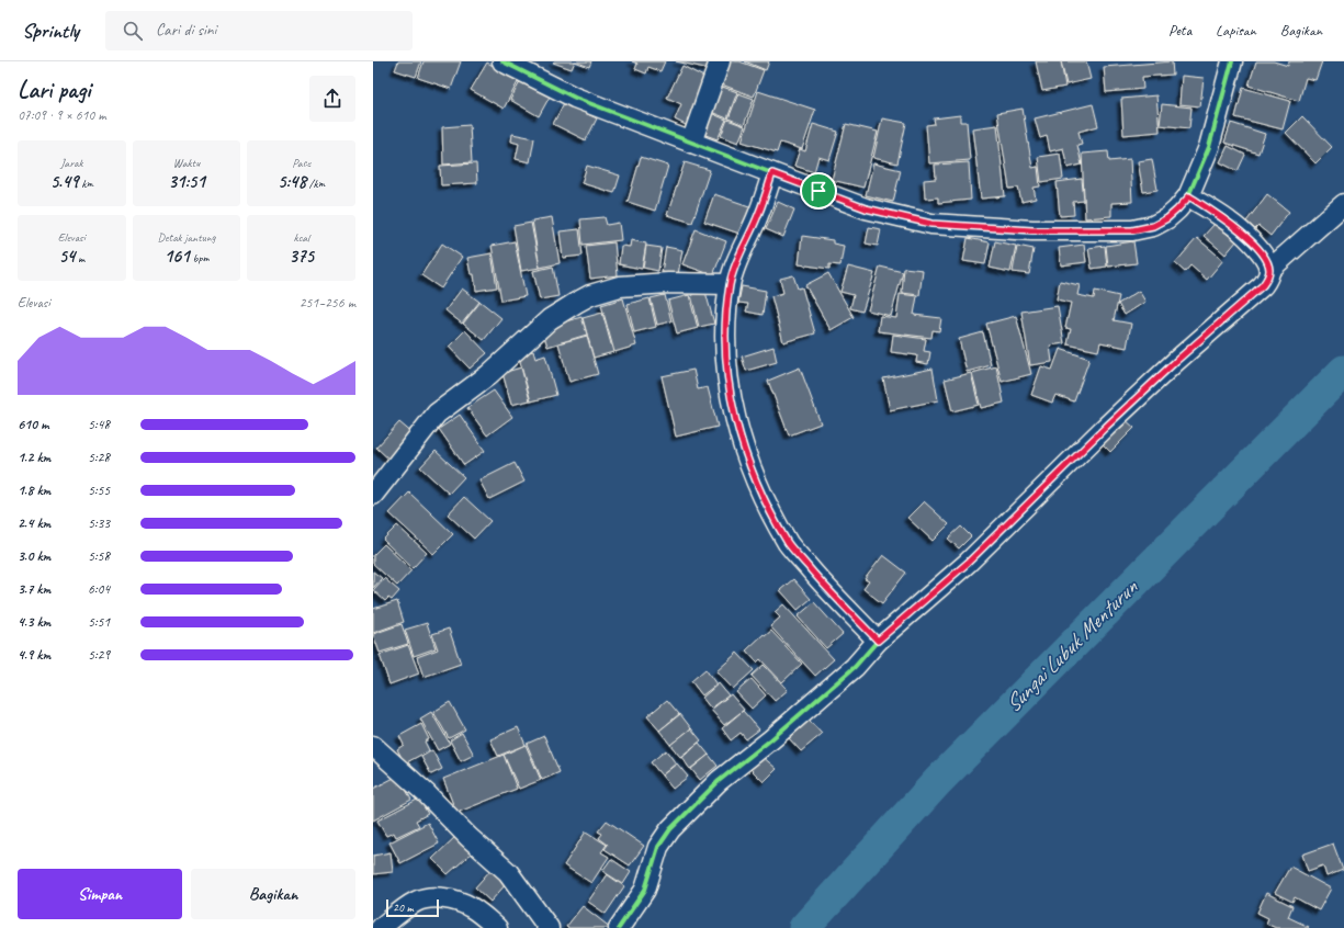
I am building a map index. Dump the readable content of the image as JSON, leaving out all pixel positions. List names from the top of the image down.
{
  "water": ["Sungai Lubuk Menturun"],
  "scale_bar": "20 m",
  "page": {
    "header": "Sprintly",
    "search": "Cari di sini",
    "nav": ["Peta", "Lapisan", "Bagikan"],
    "heading": ["Lari pagi", "07:09 · 9 × 610 m"],
    "stats": [
      ["Jarak", "5.49 km"],
      ["Waktu", "31:51"],
      ["Pace", "5:48 /km"],
      ["Elevasi", "54 m"],
      ["Detak jantung", "161 bpm"],
      ["kcal", "375"]
    ],
    "chart": ["Elevasi", "251–256 m"],
    "list": [
      {
        "name": "610 m",
        "note": "5:48"
      },
      {
        "name": "1.2 km",
        "note": "5:28"
      },
      {
        "name": "1.8 km",
        "note": "5:55"
      },
      {
        "name": "2.4 km",
        "note": "5:33"
      },
      {
        "name": "3.0 km",
        "note": "5:58"
      },
      {
        "name": "3.7 km",
        "note": "6:04"
      },
      {
        "name": "4.3 km",
        "note": "5:51"
      },
      {
        "name": "4.9 km",
        "note": "5:29"
      }
    ],
    "buttons": ["Simpan", "Bagikan"],
    "scale": "20 m"
  }
}
